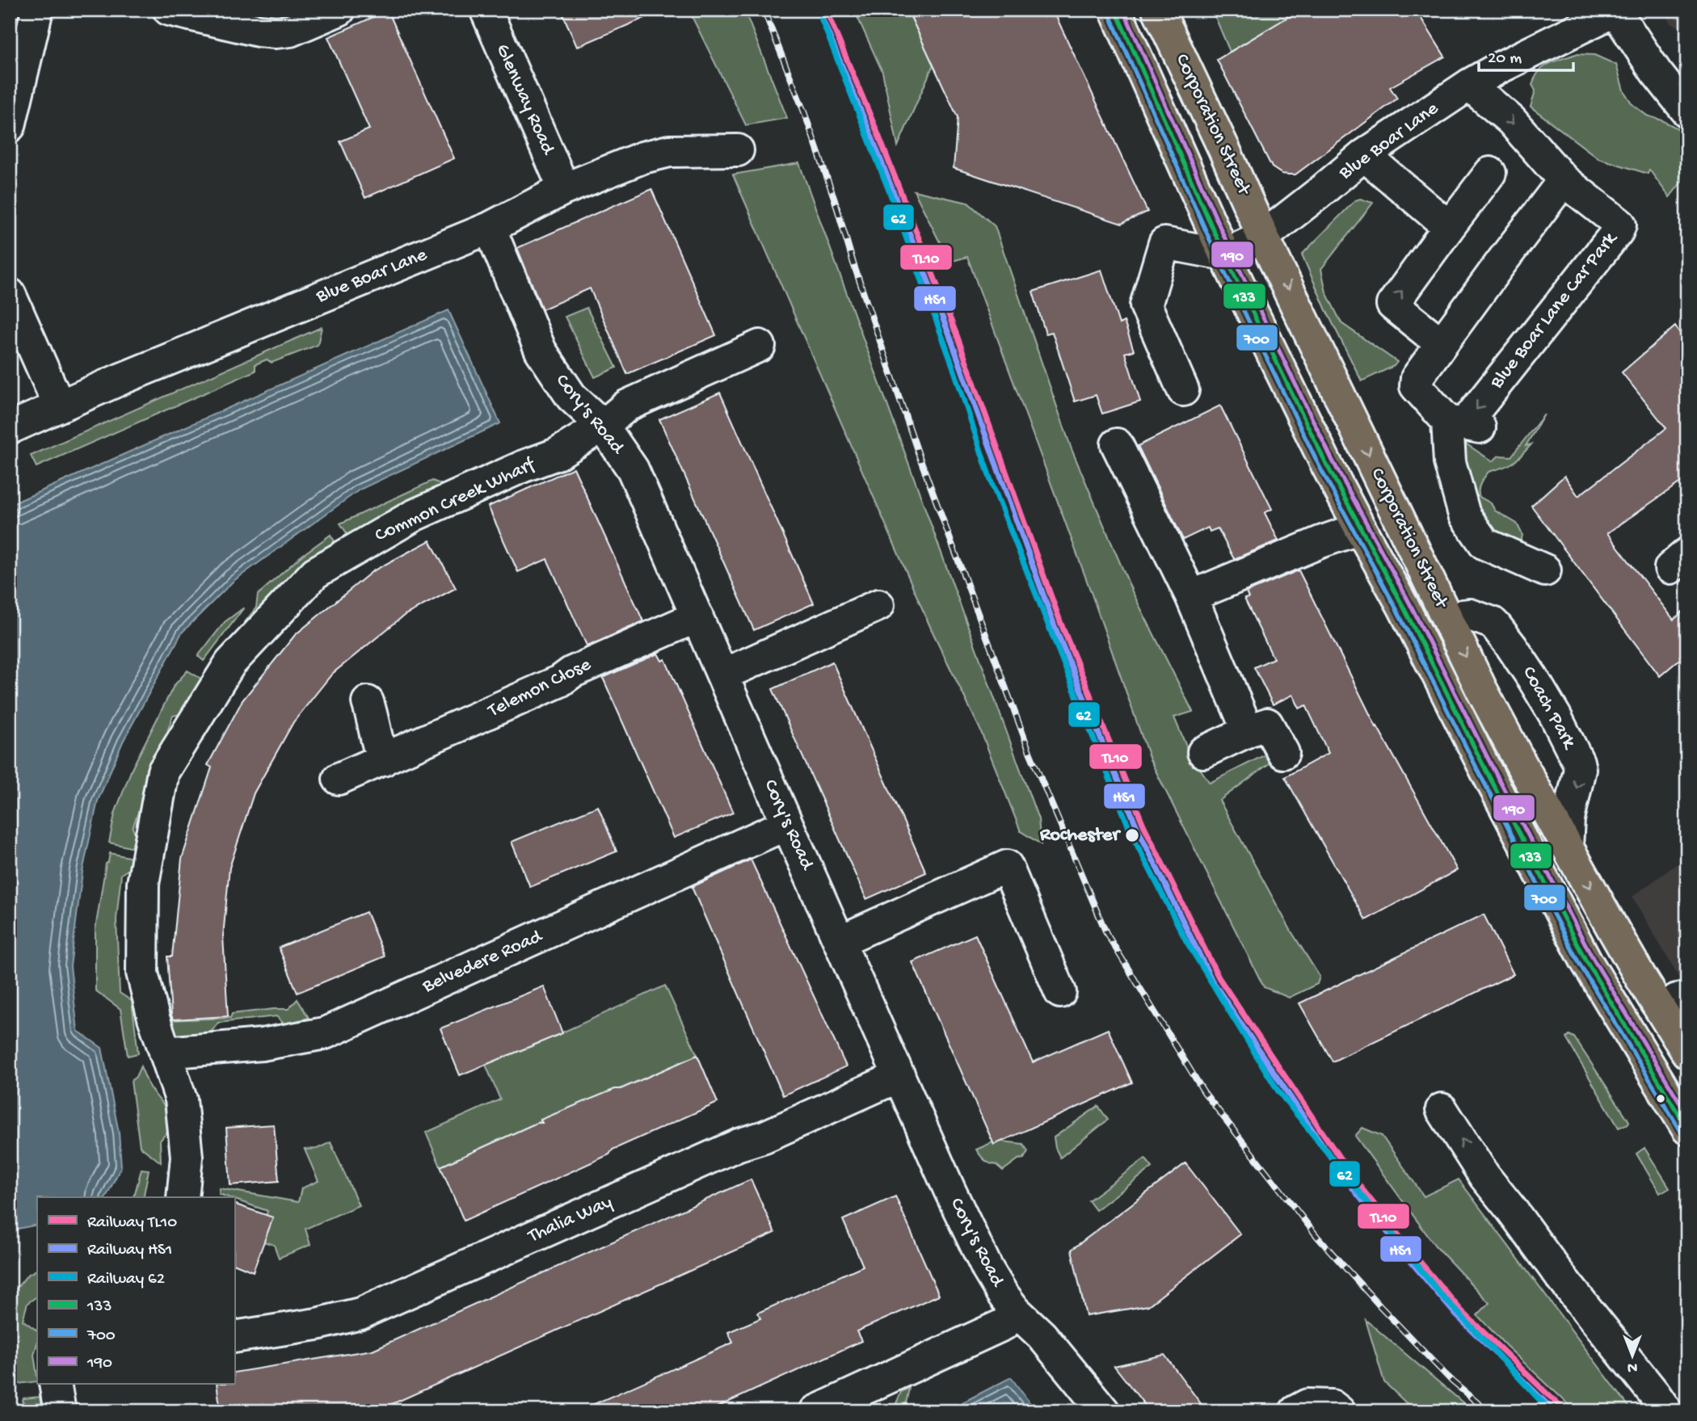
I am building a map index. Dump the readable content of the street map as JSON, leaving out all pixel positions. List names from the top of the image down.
{
  "streets": {
    "main road": ["Corporation Street"],
    "street": [
      "Glenway Road",
      "Blue Boar Lane",
      "Blue Boar Lane Car Park",
      "Cory's Road",
      "Common Creek Wharf",
      "Telemon Close",
      "Coach Park",
      "Belvedere Road",
      "Thalia Way"
    ]
  },
  "crossings": [
    ["Glenway Road", "Blue Boar Lane"],
    ["Corporation Street", "Blue Boar Lane"],
    ["Corporation Street", "Coach Park"],
    ["Blue Boar Lane", "Blue Boar Lane Car Park"],
    ["Blue Boar Lane", "Cory's Road"],
    ["Cory's Road", "Common Creek Wharf"],
    ["Cory's Road", "Telemon Close"],
    ["Cory's Road", "Belvedere Road"],
    ["Cory's Road", "Thalia Way"],
    ["Common Creek Wharf", "Belvedere Road"]
  ],
  "places": ["Rochester"],
  "lines": [
    "rail line TL10",
    "rail line 62",
    "transit line 133",
    "transit line 190",
    "rail line HS1",
    "transit line 700"
  ],
  "legend": [
    "Railway TL10",
    "Railway HS1",
    "Railway 62",
    "133",
    "700",
    "190"
  ],
  "scale_bar": "20 m",
  "north": "bottom"
}
